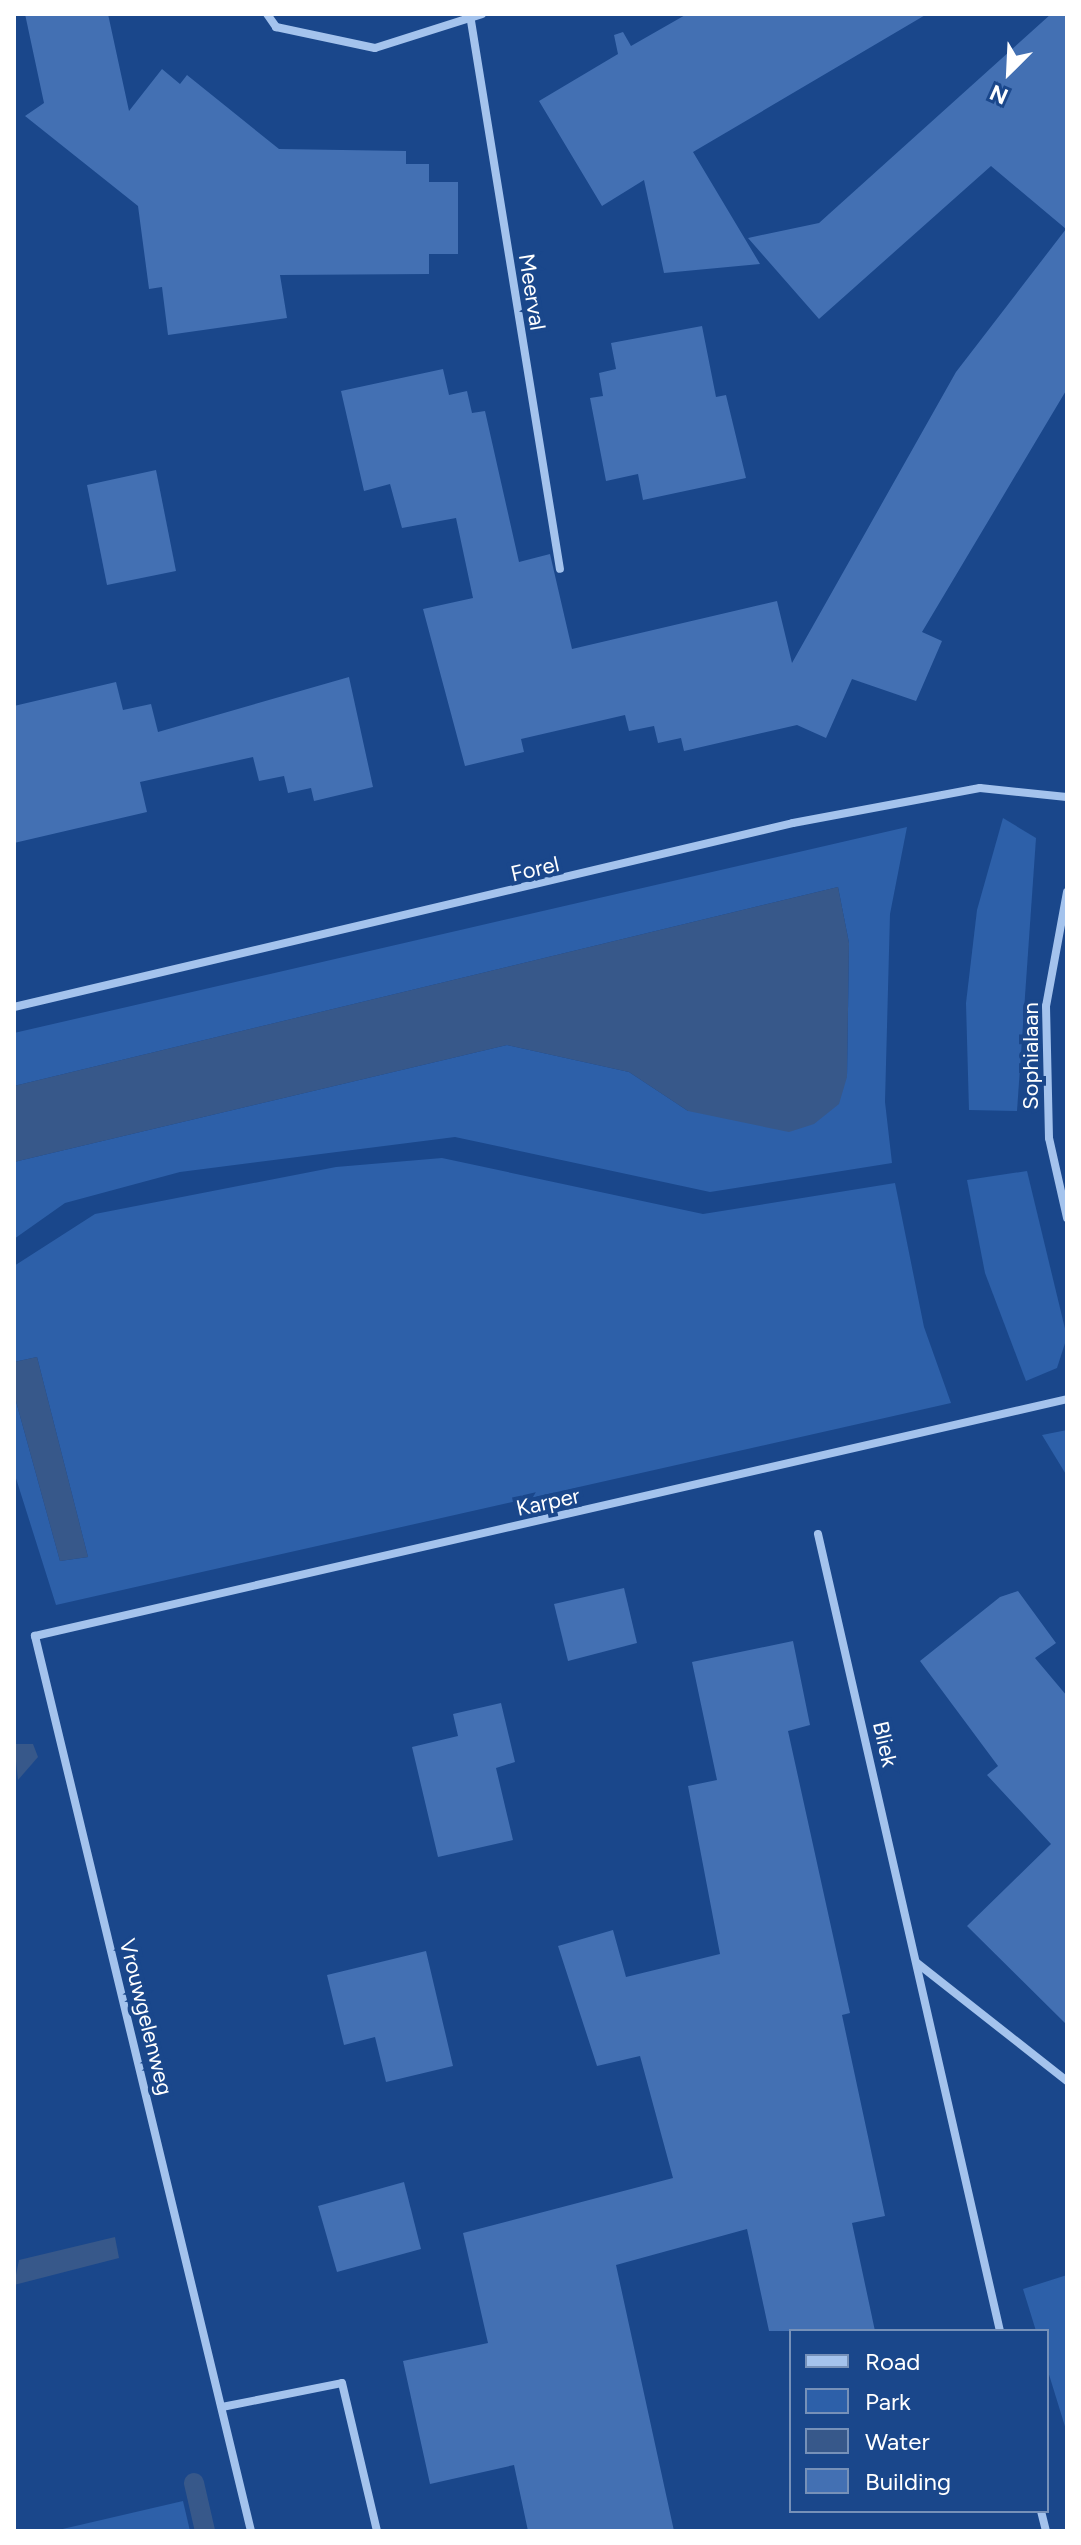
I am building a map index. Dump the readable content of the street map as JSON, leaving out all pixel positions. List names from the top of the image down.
{
  "streets": {
    "street": [
      "Meerval",
      "Forel",
      "Sophialaan",
      "Karper",
      "Bliek",
      "Vrouwgelenweg"
    ]
  },
  "crossings": [
    ["Karper", "Vrouwgelenweg"]
  ],
  "legend": [
    "Road",
    "Park",
    "Water",
    "Building"
  ],
  "north": "bottom left"
}
